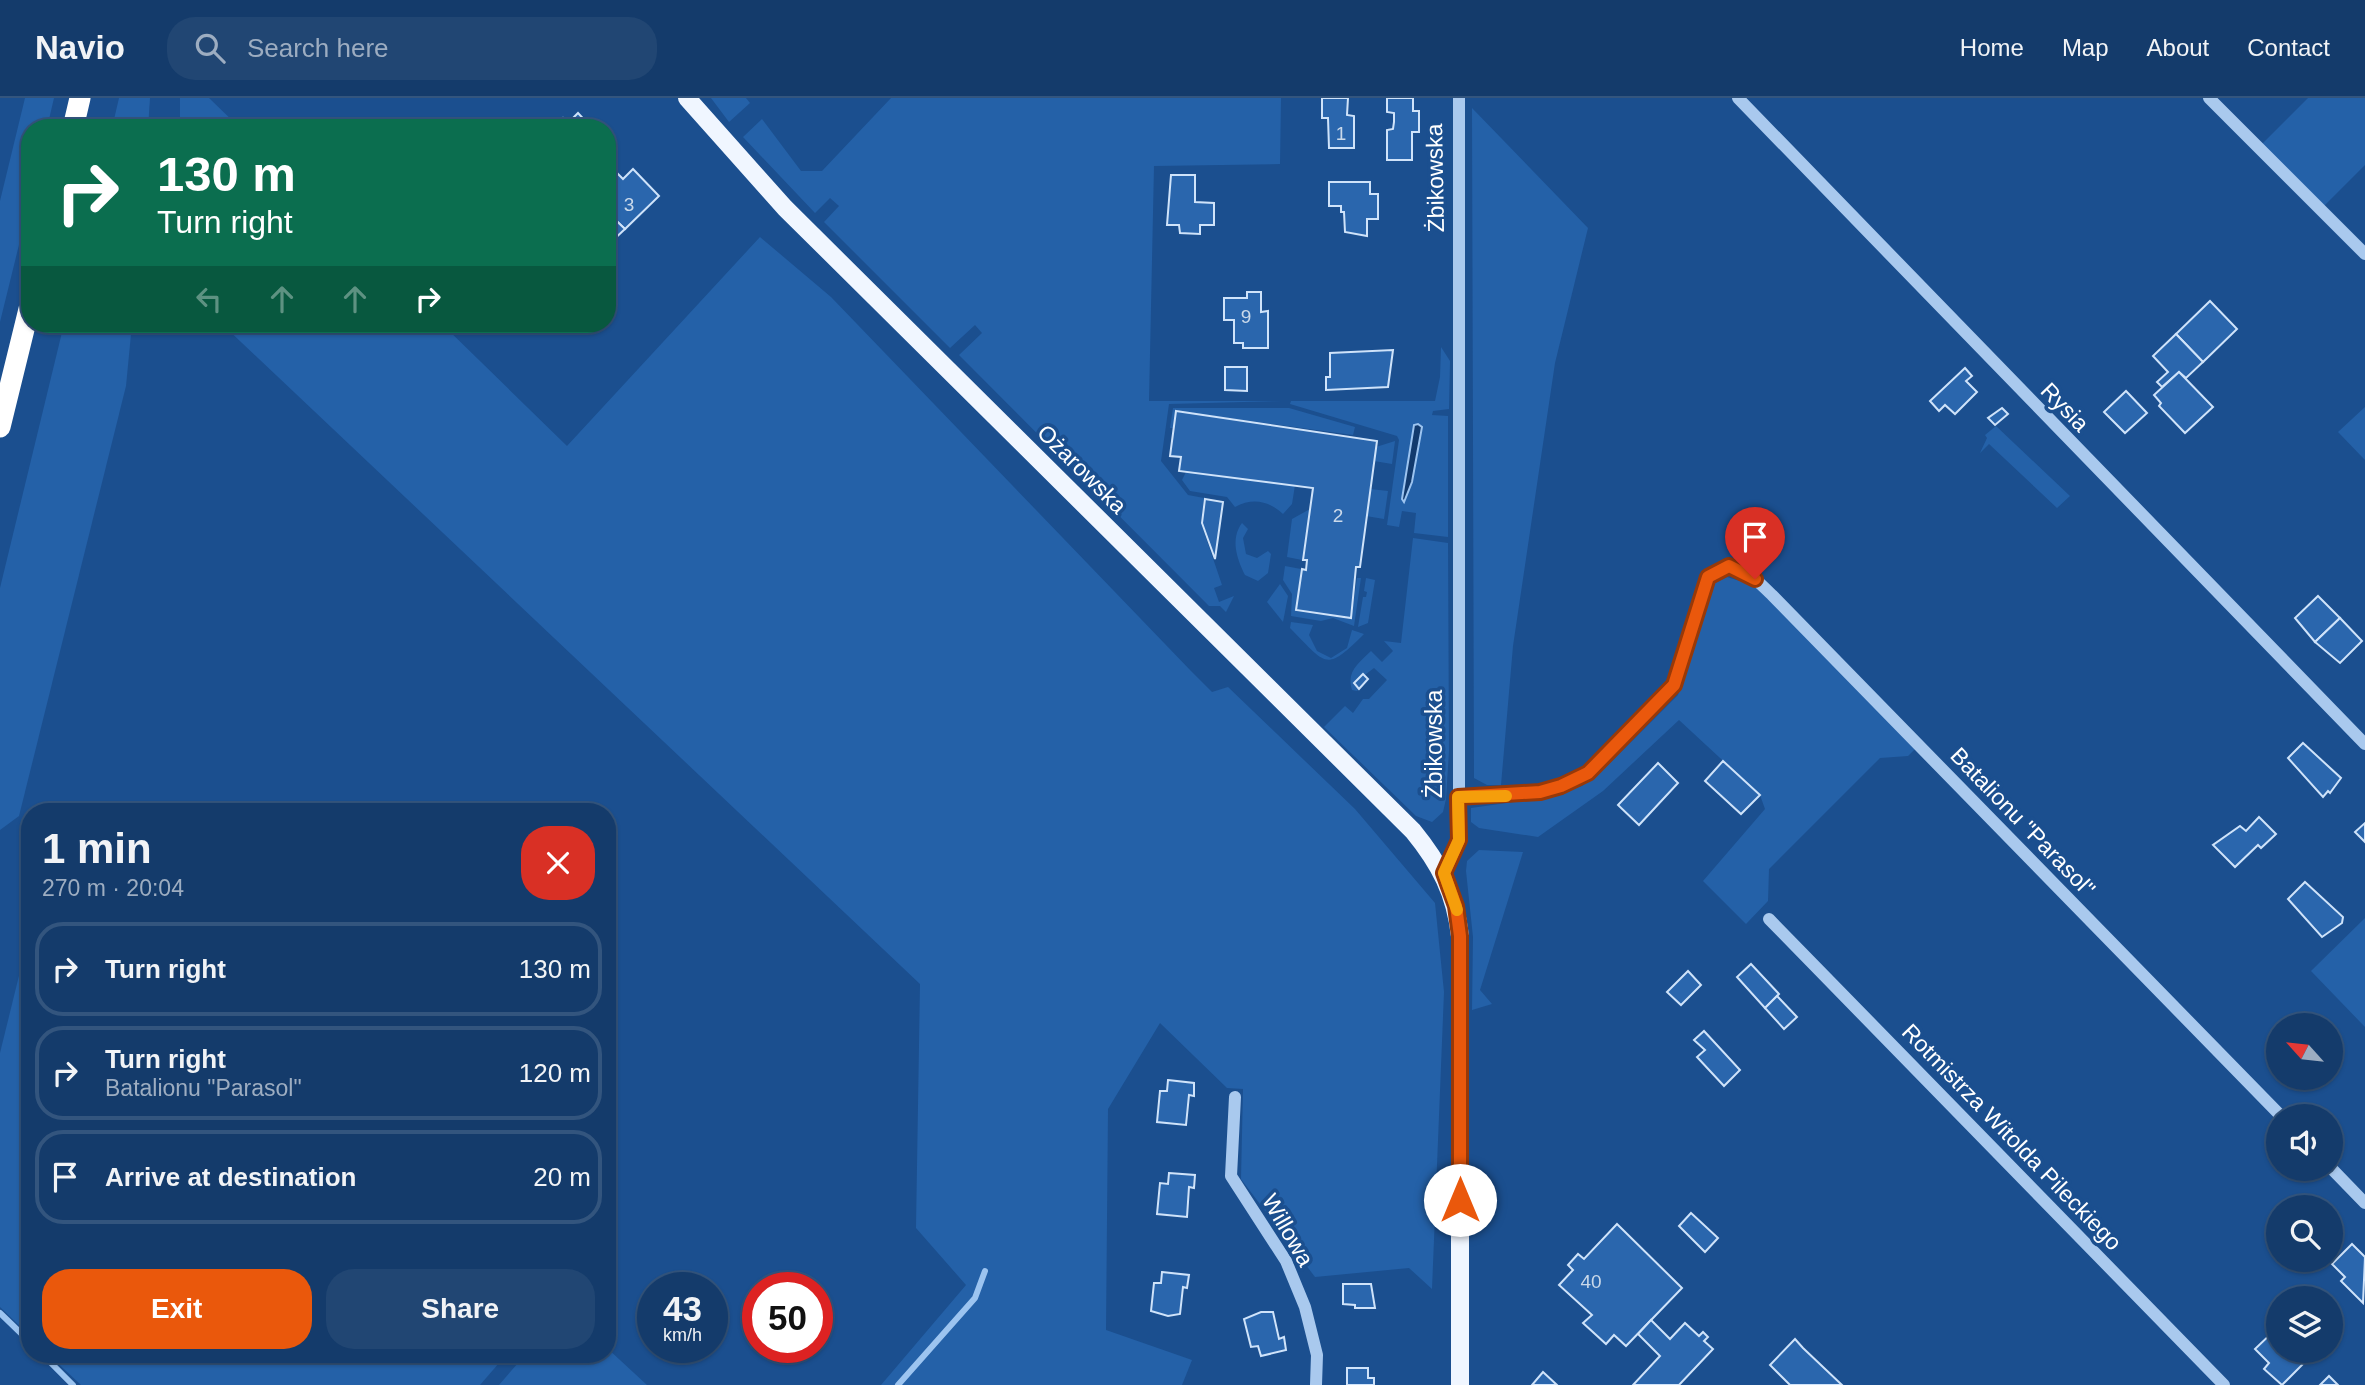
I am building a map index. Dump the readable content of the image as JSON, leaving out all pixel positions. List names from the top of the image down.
{
  "streets": {
    "main road": ["Ożarowska"],
    "street": [
      "Żbikowska",
      "Rysia",
      "Batalionu \"Parasol\"",
      "Rotmistrza Witolda Pileckiego",
      "Willowa"
    ]
  },
  "crossings": [
    ["Żbikowska", "Ożarowska"],
    ["Żbikowska", "Batalionu \"Parasol\""]
  ],
  "house_numbers": [
    "1",
    "3",
    "9",
    "2",
    "40"
  ],
  "north": "top left",
  "page": {
    "header": "Navio",
    "search": "Search here",
    "nav": [
      "Home",
      "Map",
      "About",
      "Contact"
    ],
    "turn": ["130 m", "Turn right"],
    "heading": ["1 min", "270 m · 20:04"],
    "list": [
      {
        "name": "Turn right",
        "value": "130 m"
      },
      {
        "name": "Turn right",
        "note": "Batalionu \"Parasol\"",
        "value": "120 m"
      },
      {
        "name": "Arrive at destination",
        "value": "20 m"
      }
    ],
    "buttons": ["Exit", "Share"],
    "speed": "43 km/h",
    "limit": "50"
  }
}
